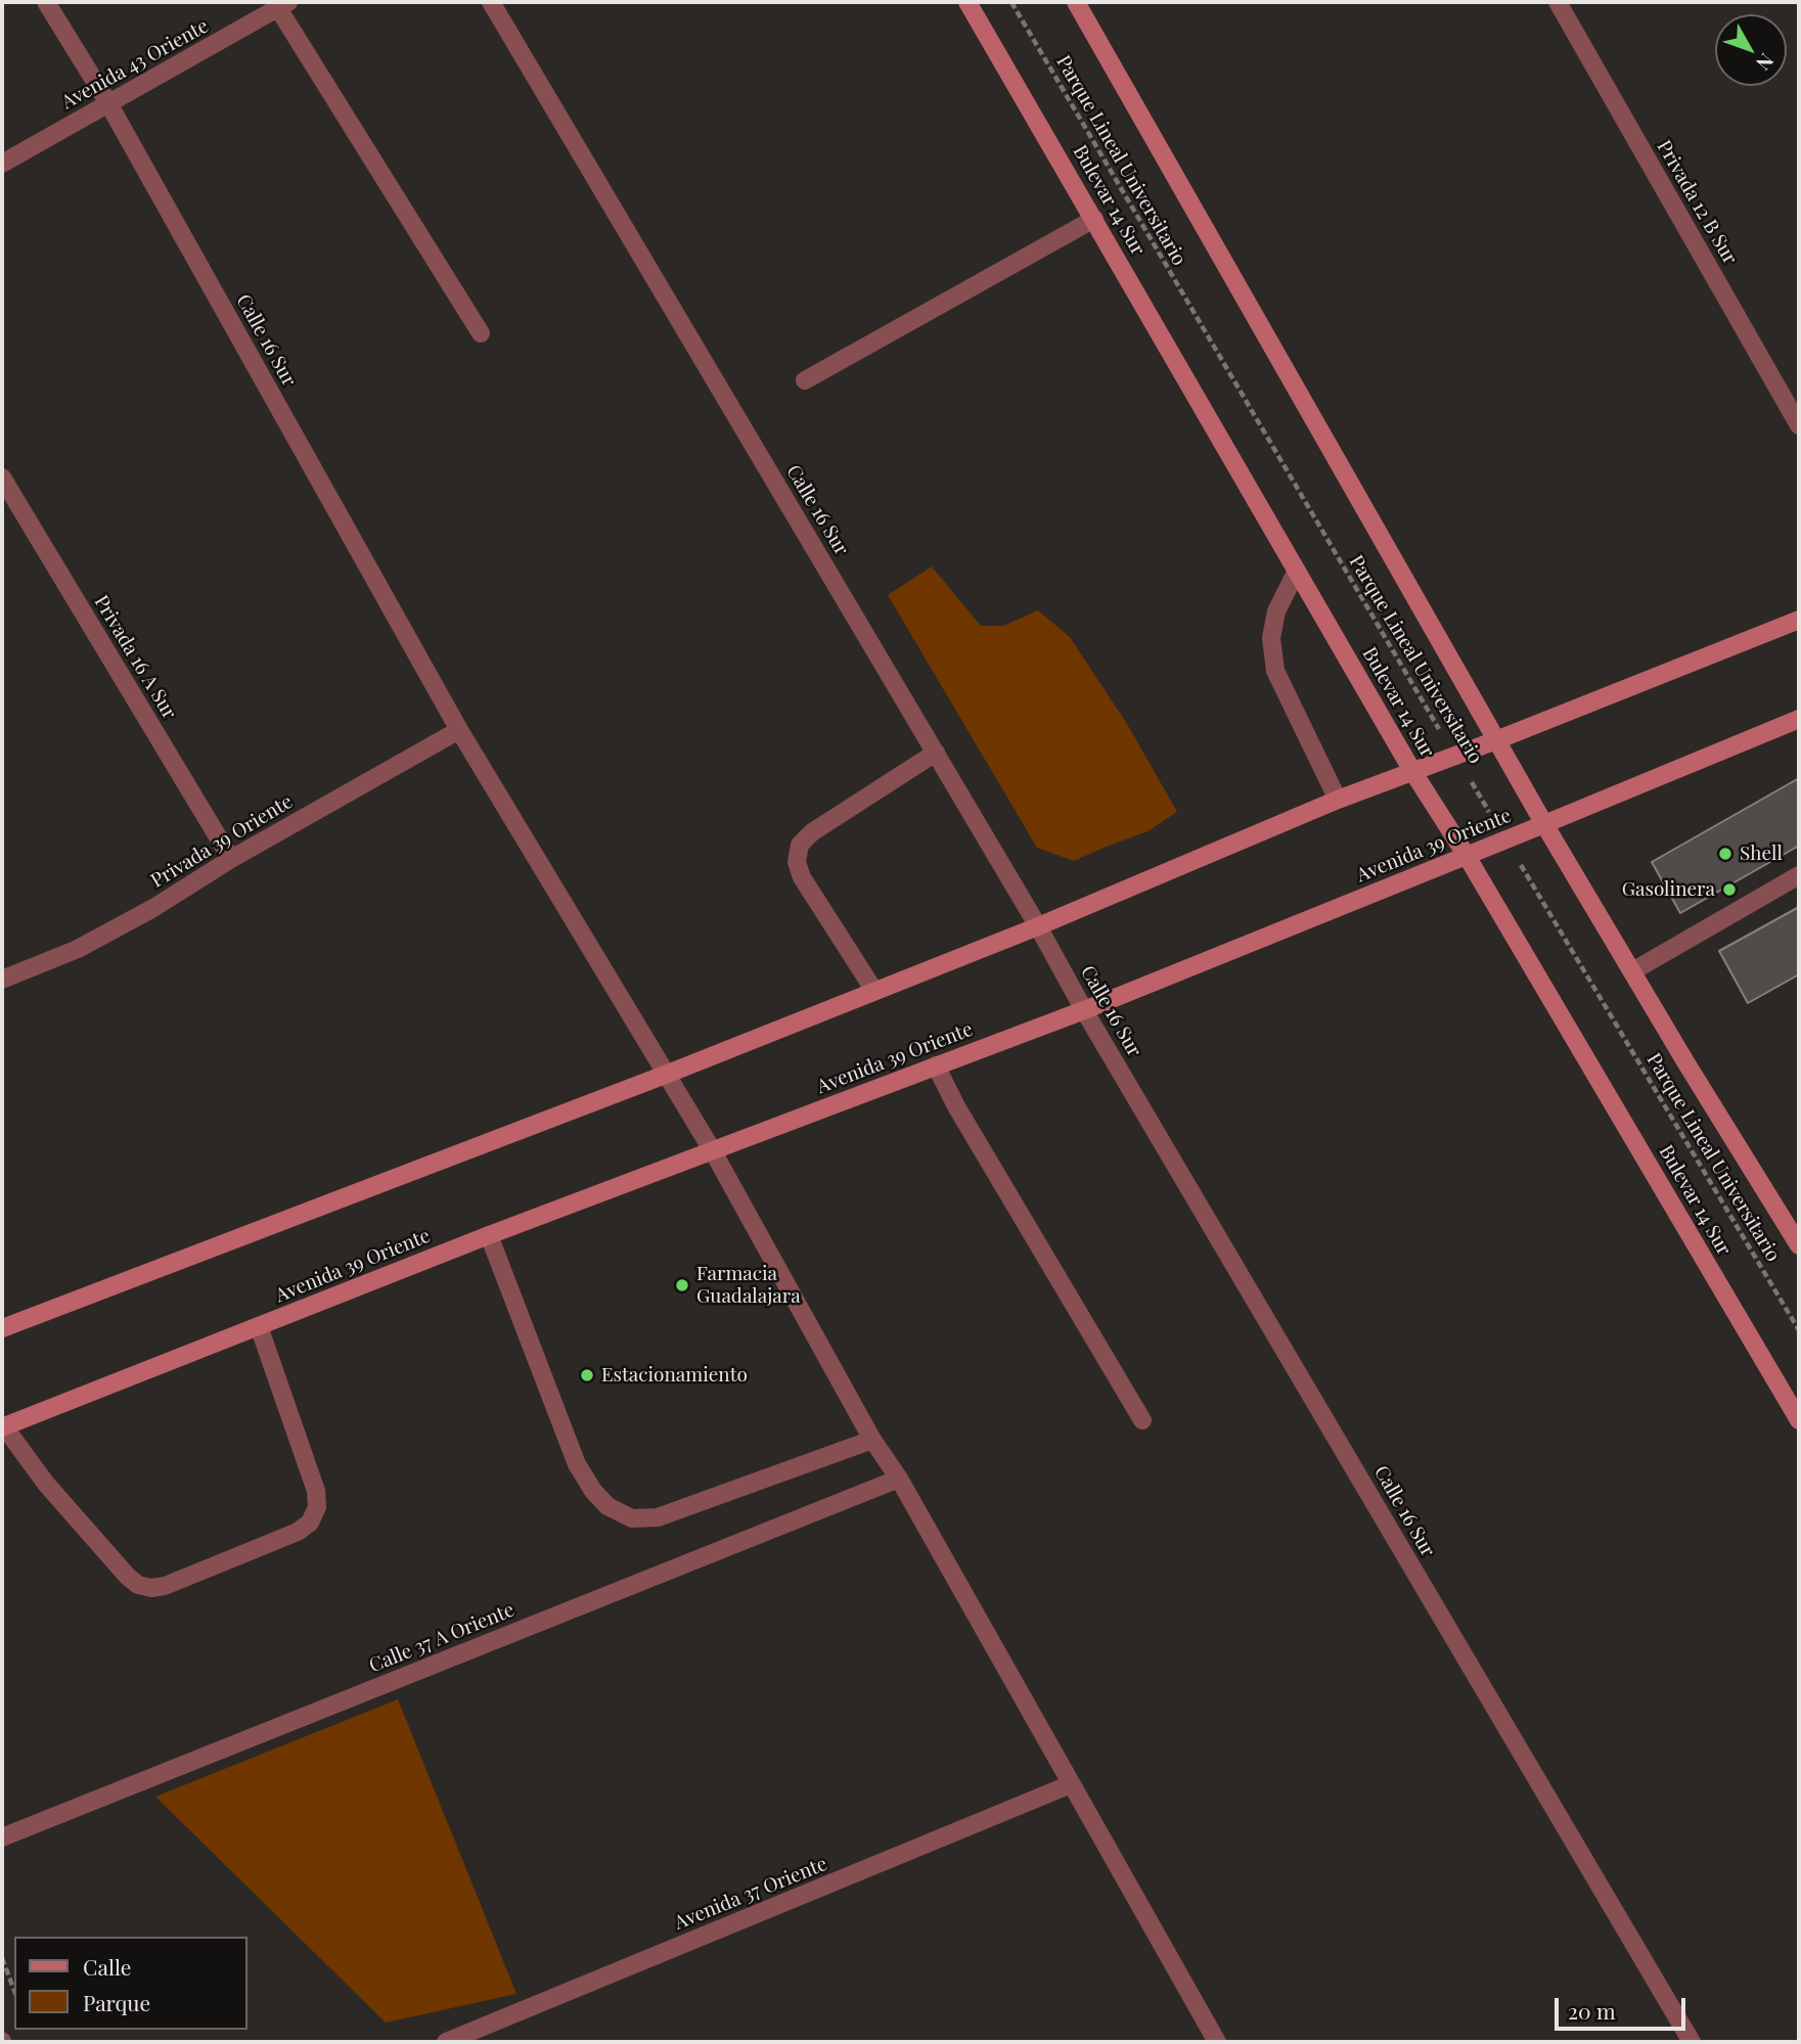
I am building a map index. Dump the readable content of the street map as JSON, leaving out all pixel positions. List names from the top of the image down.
{
  "streets": {
    "main road": ["Bulevar 14 Sur", "Avenida 39 Oriente"],
    "street": [
      "Avenida 43 Oriente",
      "Privada 12 B Sur",
      "Calle 16 Sur",
      "Privada 16 A Sur",
      "Privada 39 Oriente",
      "Calle 37 A Oriente",
      "Avenida 37 Oriente"
    ],
    "path": ["Parque Lineal Universitario"]
  },
  "crossings": [
    ["Avenida 43 Oriente", "Calle 16 Sur"],
    ["Parque Lineal Universitario", "Avenida 39 Oriente"],
    ["Bulevar 14 Sur", "Avenida 39 Oriente"],
    ["Calle 16 Sur", "Privada 39 Oriente"],
    ["Calle 16 Sur", "Avenida 39 Oriente"],
    ["Calle 16 Sur", "Calle 37 A Oriente"],
    ["Calle 16 Sur", "Avenida 37 Oriente"],
    ["Privada 16 A Sur", "Privada 39 Oriente"]
  ],
  "places": [
    "Shell",
    "Gasolinera",
    "Farmacia Guadalajara",
    "Estacionamiento"
  ],
  "legend": ["Calle", "Parque"],
  "scale_bar": "20 m",
  "north": "bottom right"
}
